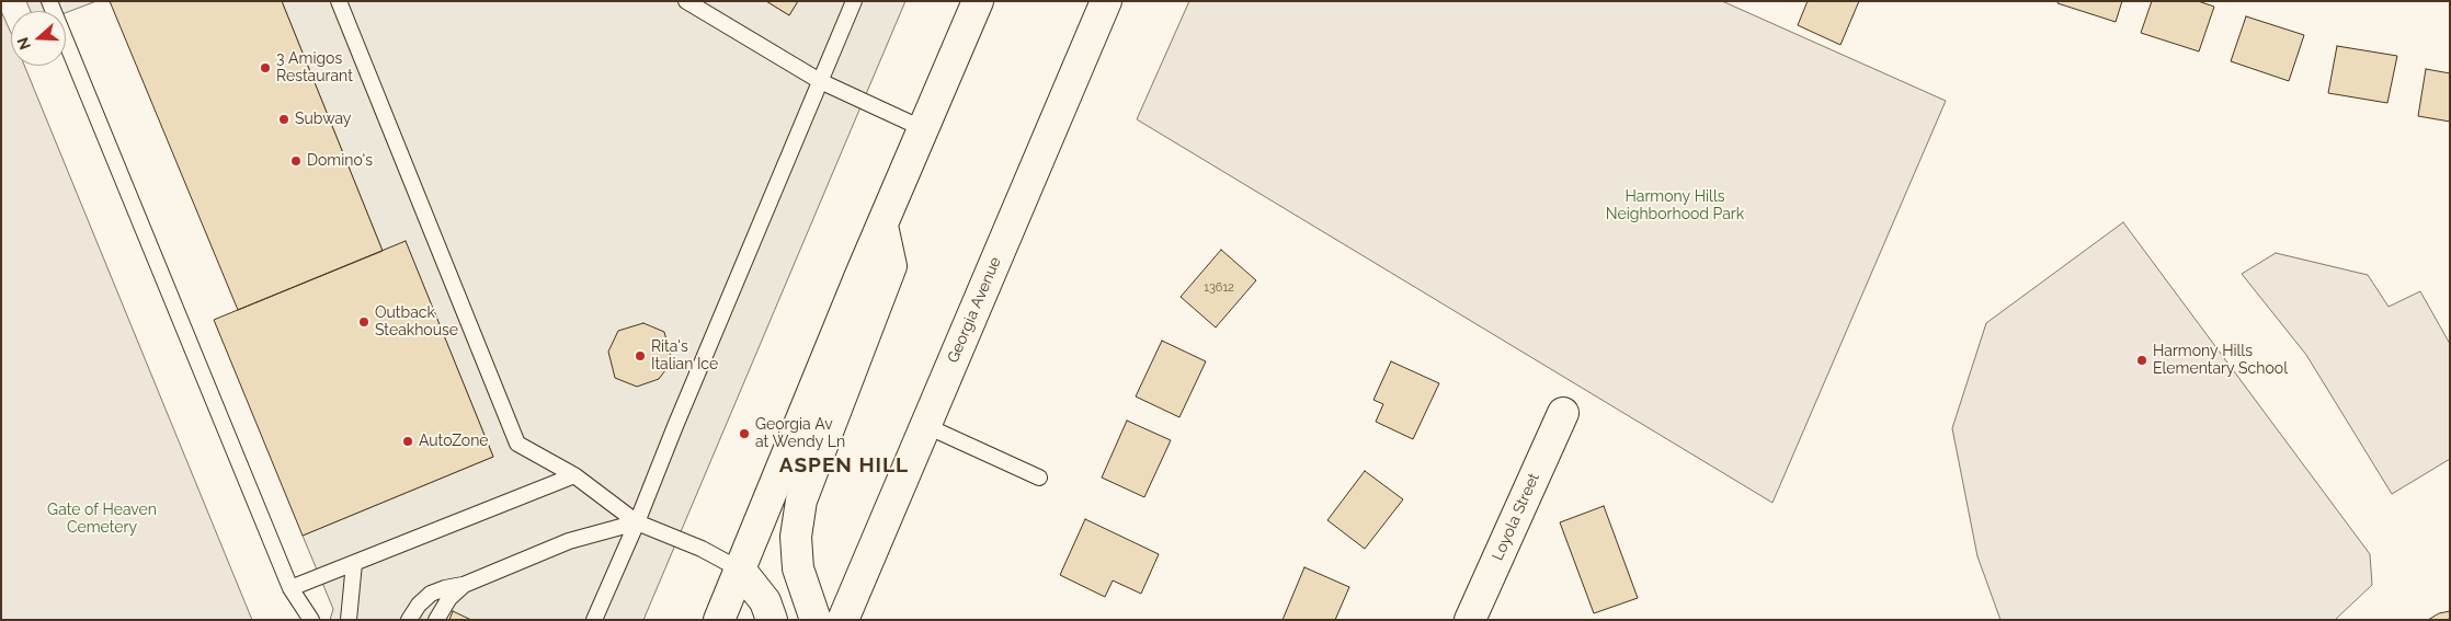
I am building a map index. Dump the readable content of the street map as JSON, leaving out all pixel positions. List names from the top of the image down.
{
  "streets": {
    "main road": ["Georgia Avenue", "Loyola Street"]
  },
  "districts": ["ASPEN HILL"],
  "parks": ["Harmony Hills Neighborhood Park", "Gate of Heaven Cemetery"],
  "places": [
    "3 Amigos Restaurant",
    "Subway",
    "Domino's",
    "Outback Steakhouse",
    "Rita's Italian Ice",
    "Harmony Hills Elementary School",
    "Georgia Av at Wendy Ln",
    "AutoZone"
  ],
  "house_numbers": ["13612"],
  "north": "left"
}
